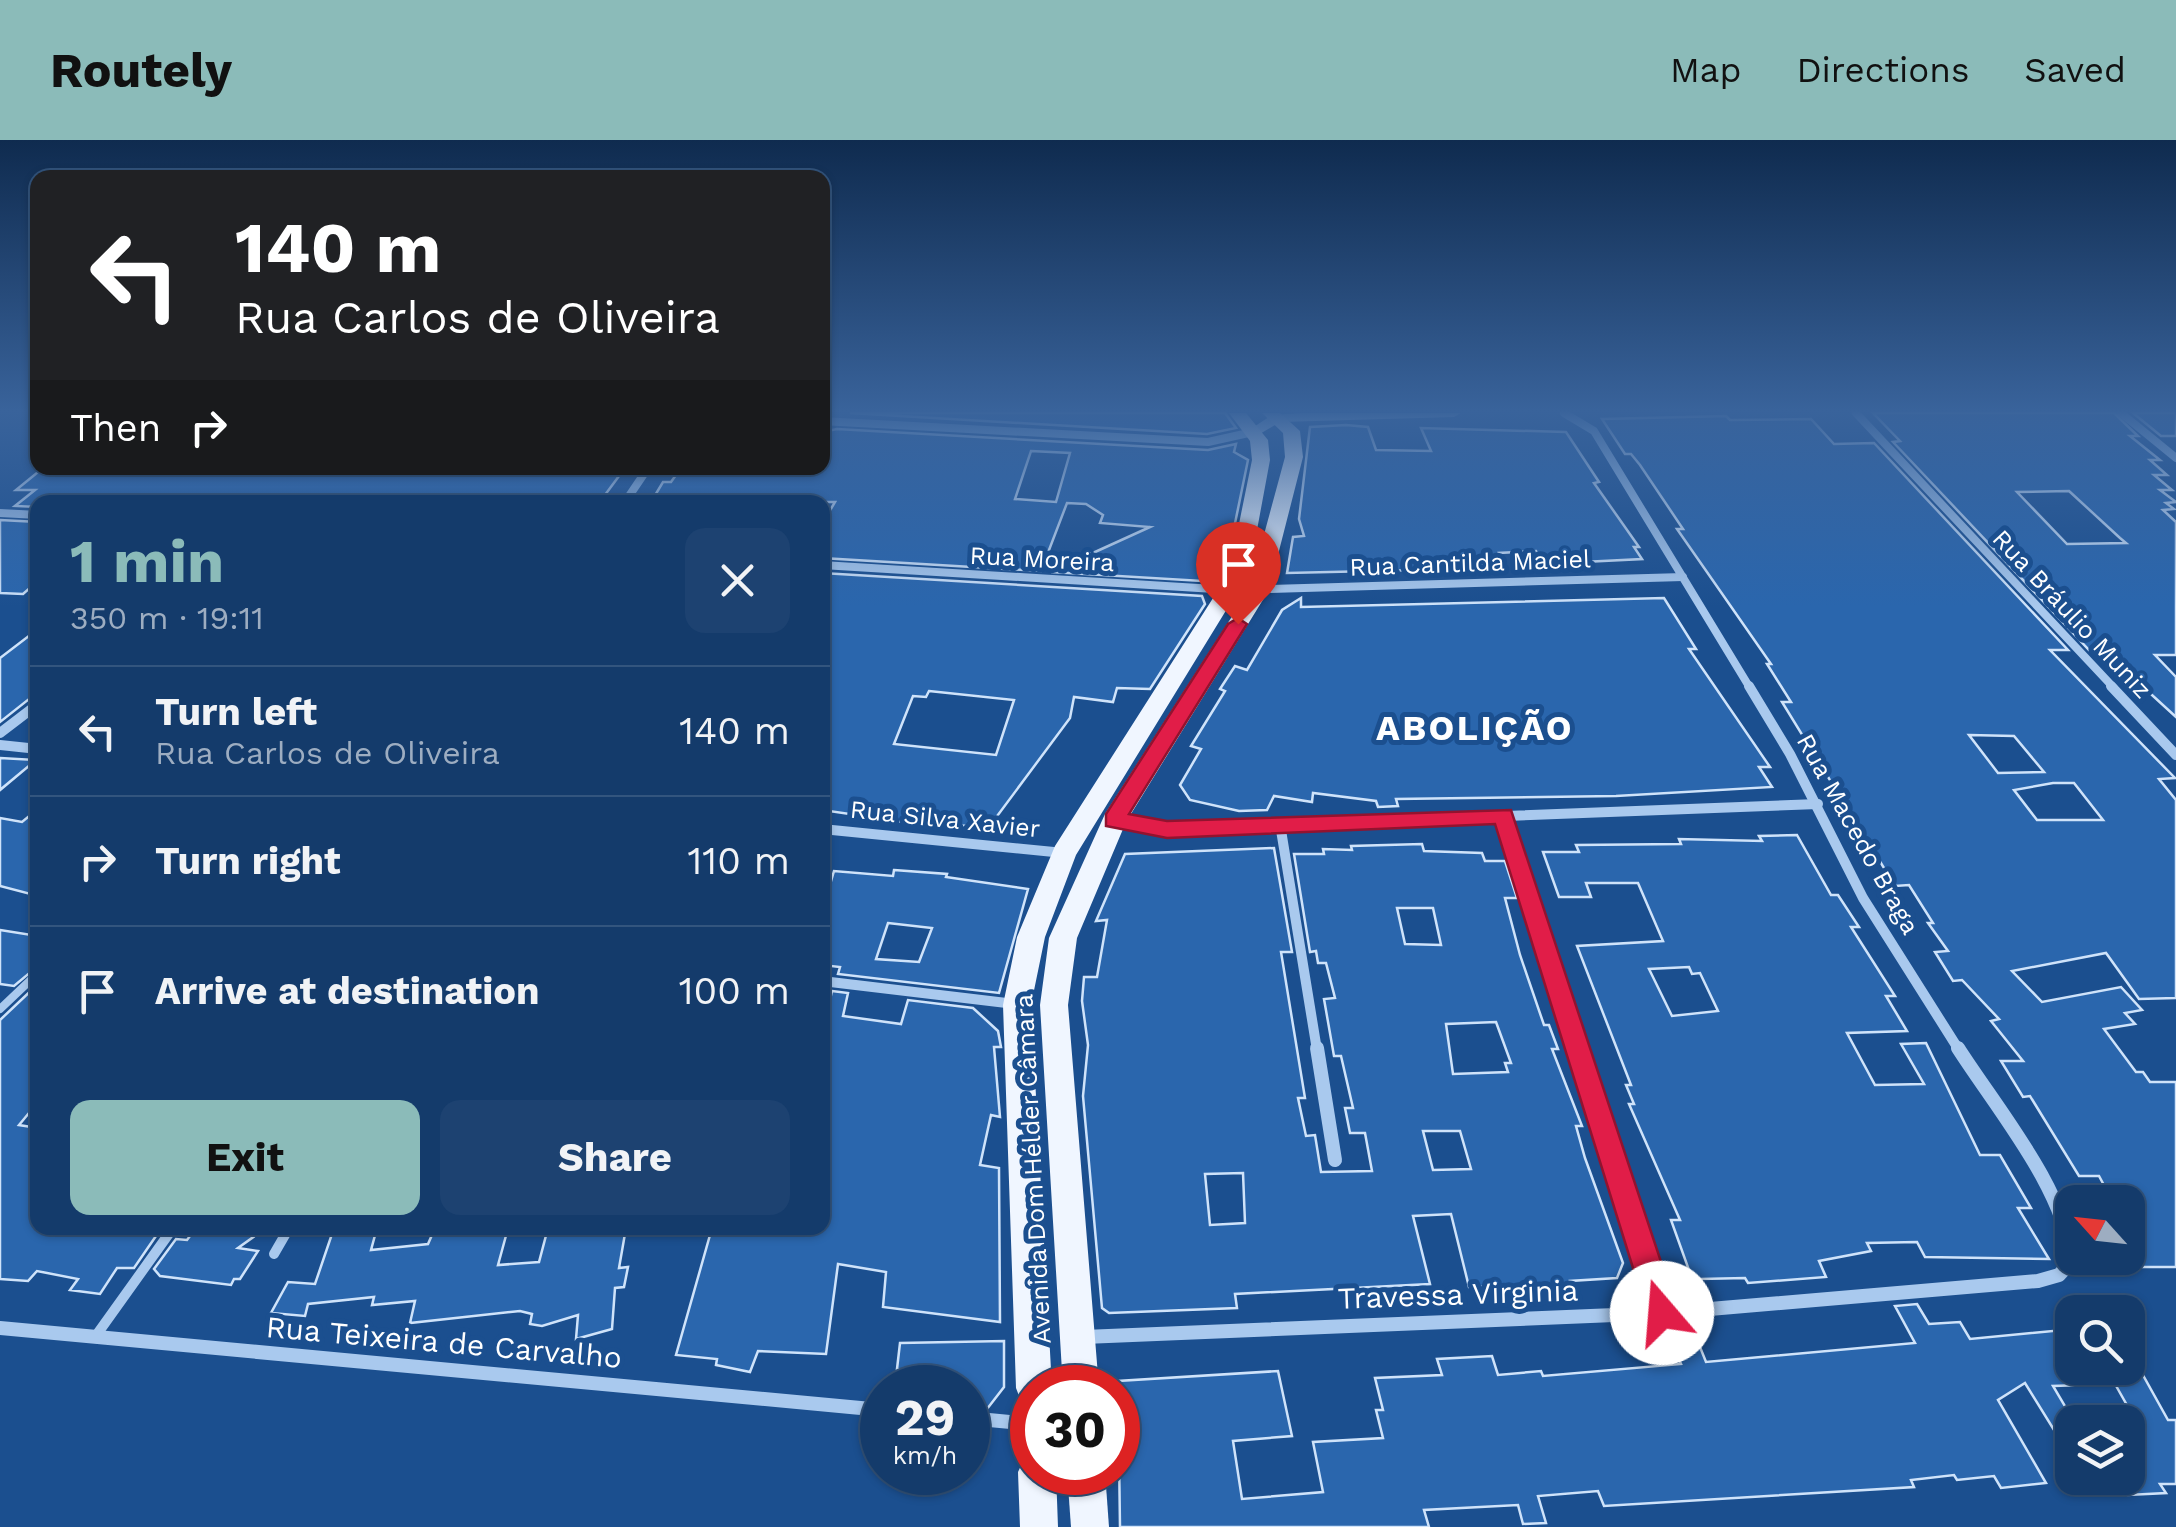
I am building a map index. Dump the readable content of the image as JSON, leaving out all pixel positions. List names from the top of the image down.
{
  "streets": {
    "main road": ["Avenida Dom Hélder Câmara"],
    "street": [
      "Rua Moreira",
      "Rua Cantilda Maciel",
      "Rua Bráulio Muniz",
      "Rua Silva Xavier",
      "Rua Macedo Braga",
      "Travessa Virginia",
      "Rua Teixeira de Carvalho"
    ]
  },
  "crossings": [
    ["Rua Moreira", "Rua Cantilda Maciel"],
    ["Rua Moreira", "Avenida Dom Hélder Câmara"],
    ["Rua Cantilda Maciel", "Rua Macedo Braga"],
    ["Rua Cantilda Maciel", "Avenida Dom Hélder Câmara"],
    ["Rua Silva Xavier", "Avenida Dom Hélder Câmara"],
    ["Avenida Dom Hélder Câmara", "Travessa Virginia"]
  ],
  "districts": ["ABOLIÇÃO"],
  "north": "top left",
  "page": {
    "header": "Routely",
    "nav": ["Map", "Directions", "Saved"],
    "turn": ["140 m", "Rua Carlos de Oliveira"],
    "then": "Then",
    "heading": ["1 min", "350 m · 19:11"],
    "list": [
      {
        "name": "Turn left",
        "note": "Rua Carlos de Oliveira",
        "value": "140 m"
      },
      {
        "name": "Turn right",
        "value": "110 m"
      },
      {
        "name": "Arrive at destination",
        "value": "100 m"
      }
    ],
    "buttons": ["Exit", "Share"],
    "speed": "29 km/h",
    "limit": "30"
  }
}
